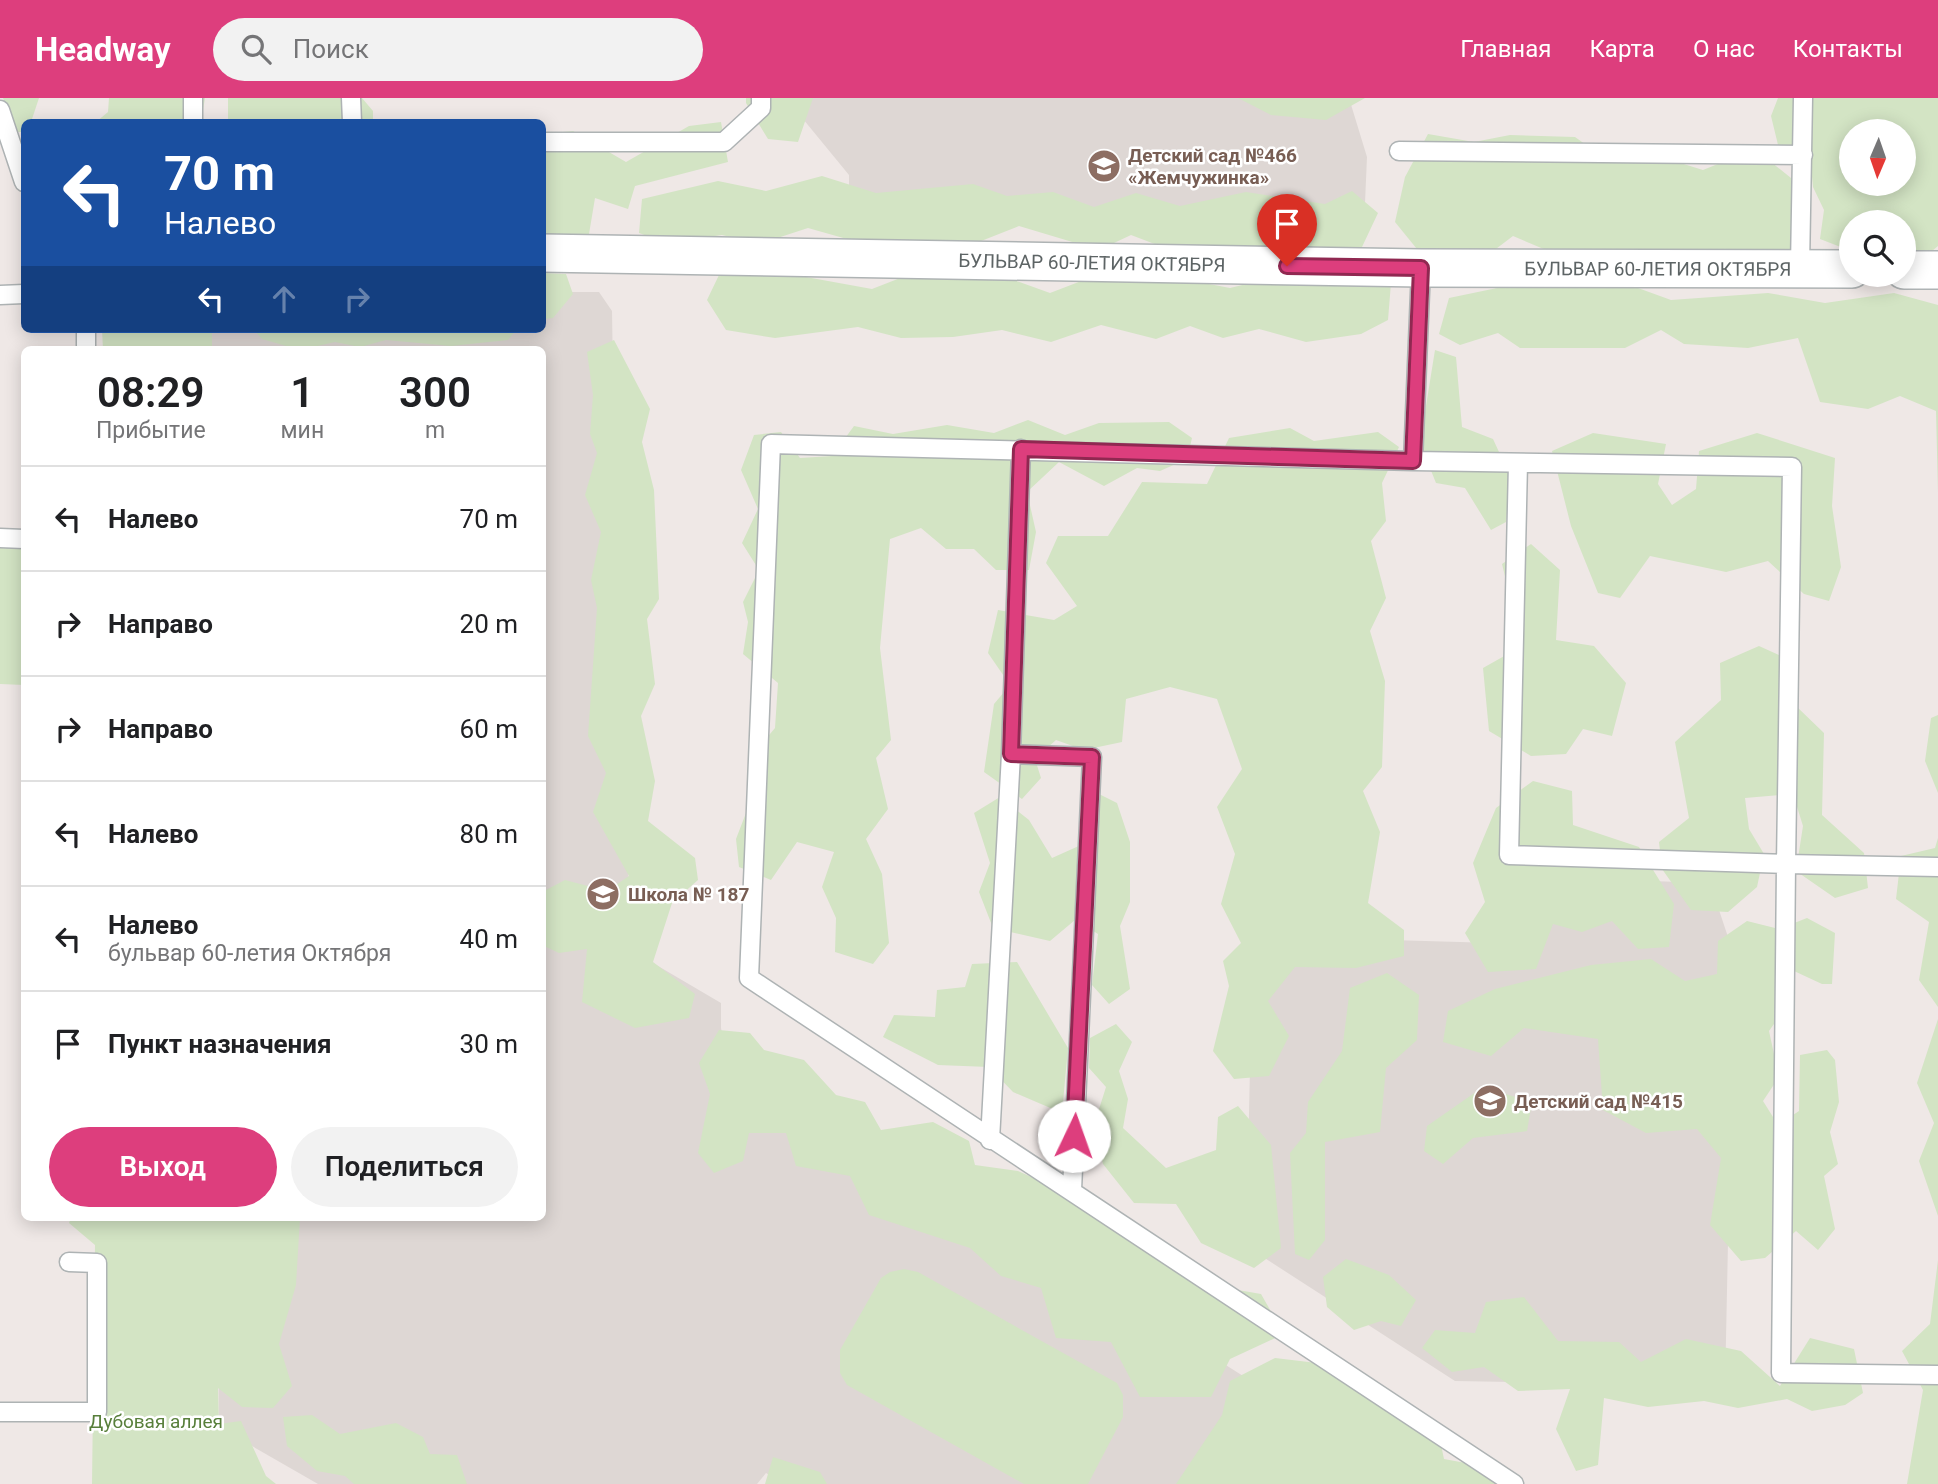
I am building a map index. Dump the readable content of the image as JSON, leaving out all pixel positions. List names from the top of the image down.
{
  "streets": {
    "street": ["БУЛЬВАР 60-ЛЕТИЯ ОКТЯБРЯ"]
  },
  "parks": ["Дубовая аллея"],
  "places": {
    "school or university": ["Детский сад №466 «Жемчужинка»", "Школа № 187", "Детский сад №415"]
  },
  "north": "bottom",
  "page": {
    "header": "Headway",
    "search": "Поиск",
    "nav": [
      "Главная",
      "Карта",
      "О нас",
      "Контакты"
    ],
    "turn": ["70 m", "Налево"],
    "eta": [
      "08:29",
      "Прибытие",
      "1",
      "мин",
      "300",
      "m"
    ],
    "list": [
      {
        "name": "Налево",
        "value": "70 m"
      },
      {
        "name": "Направо",
        "value": "20 m"
      },
      {
        "name": "Направо",
        "value": "60 m"
      },
      {
        "name": "Налево",
        "value": "80 m"
      },
      {
        "name": "Налево",
        "note": "бульвар 60-летия Октября",
        "value": "40 m"
      },
      {
        "name": "Пункт назначения",
        "value": "30 m"
      }
    ],
    "buttons": ["Выход", "Поделиться"]
  }
}
